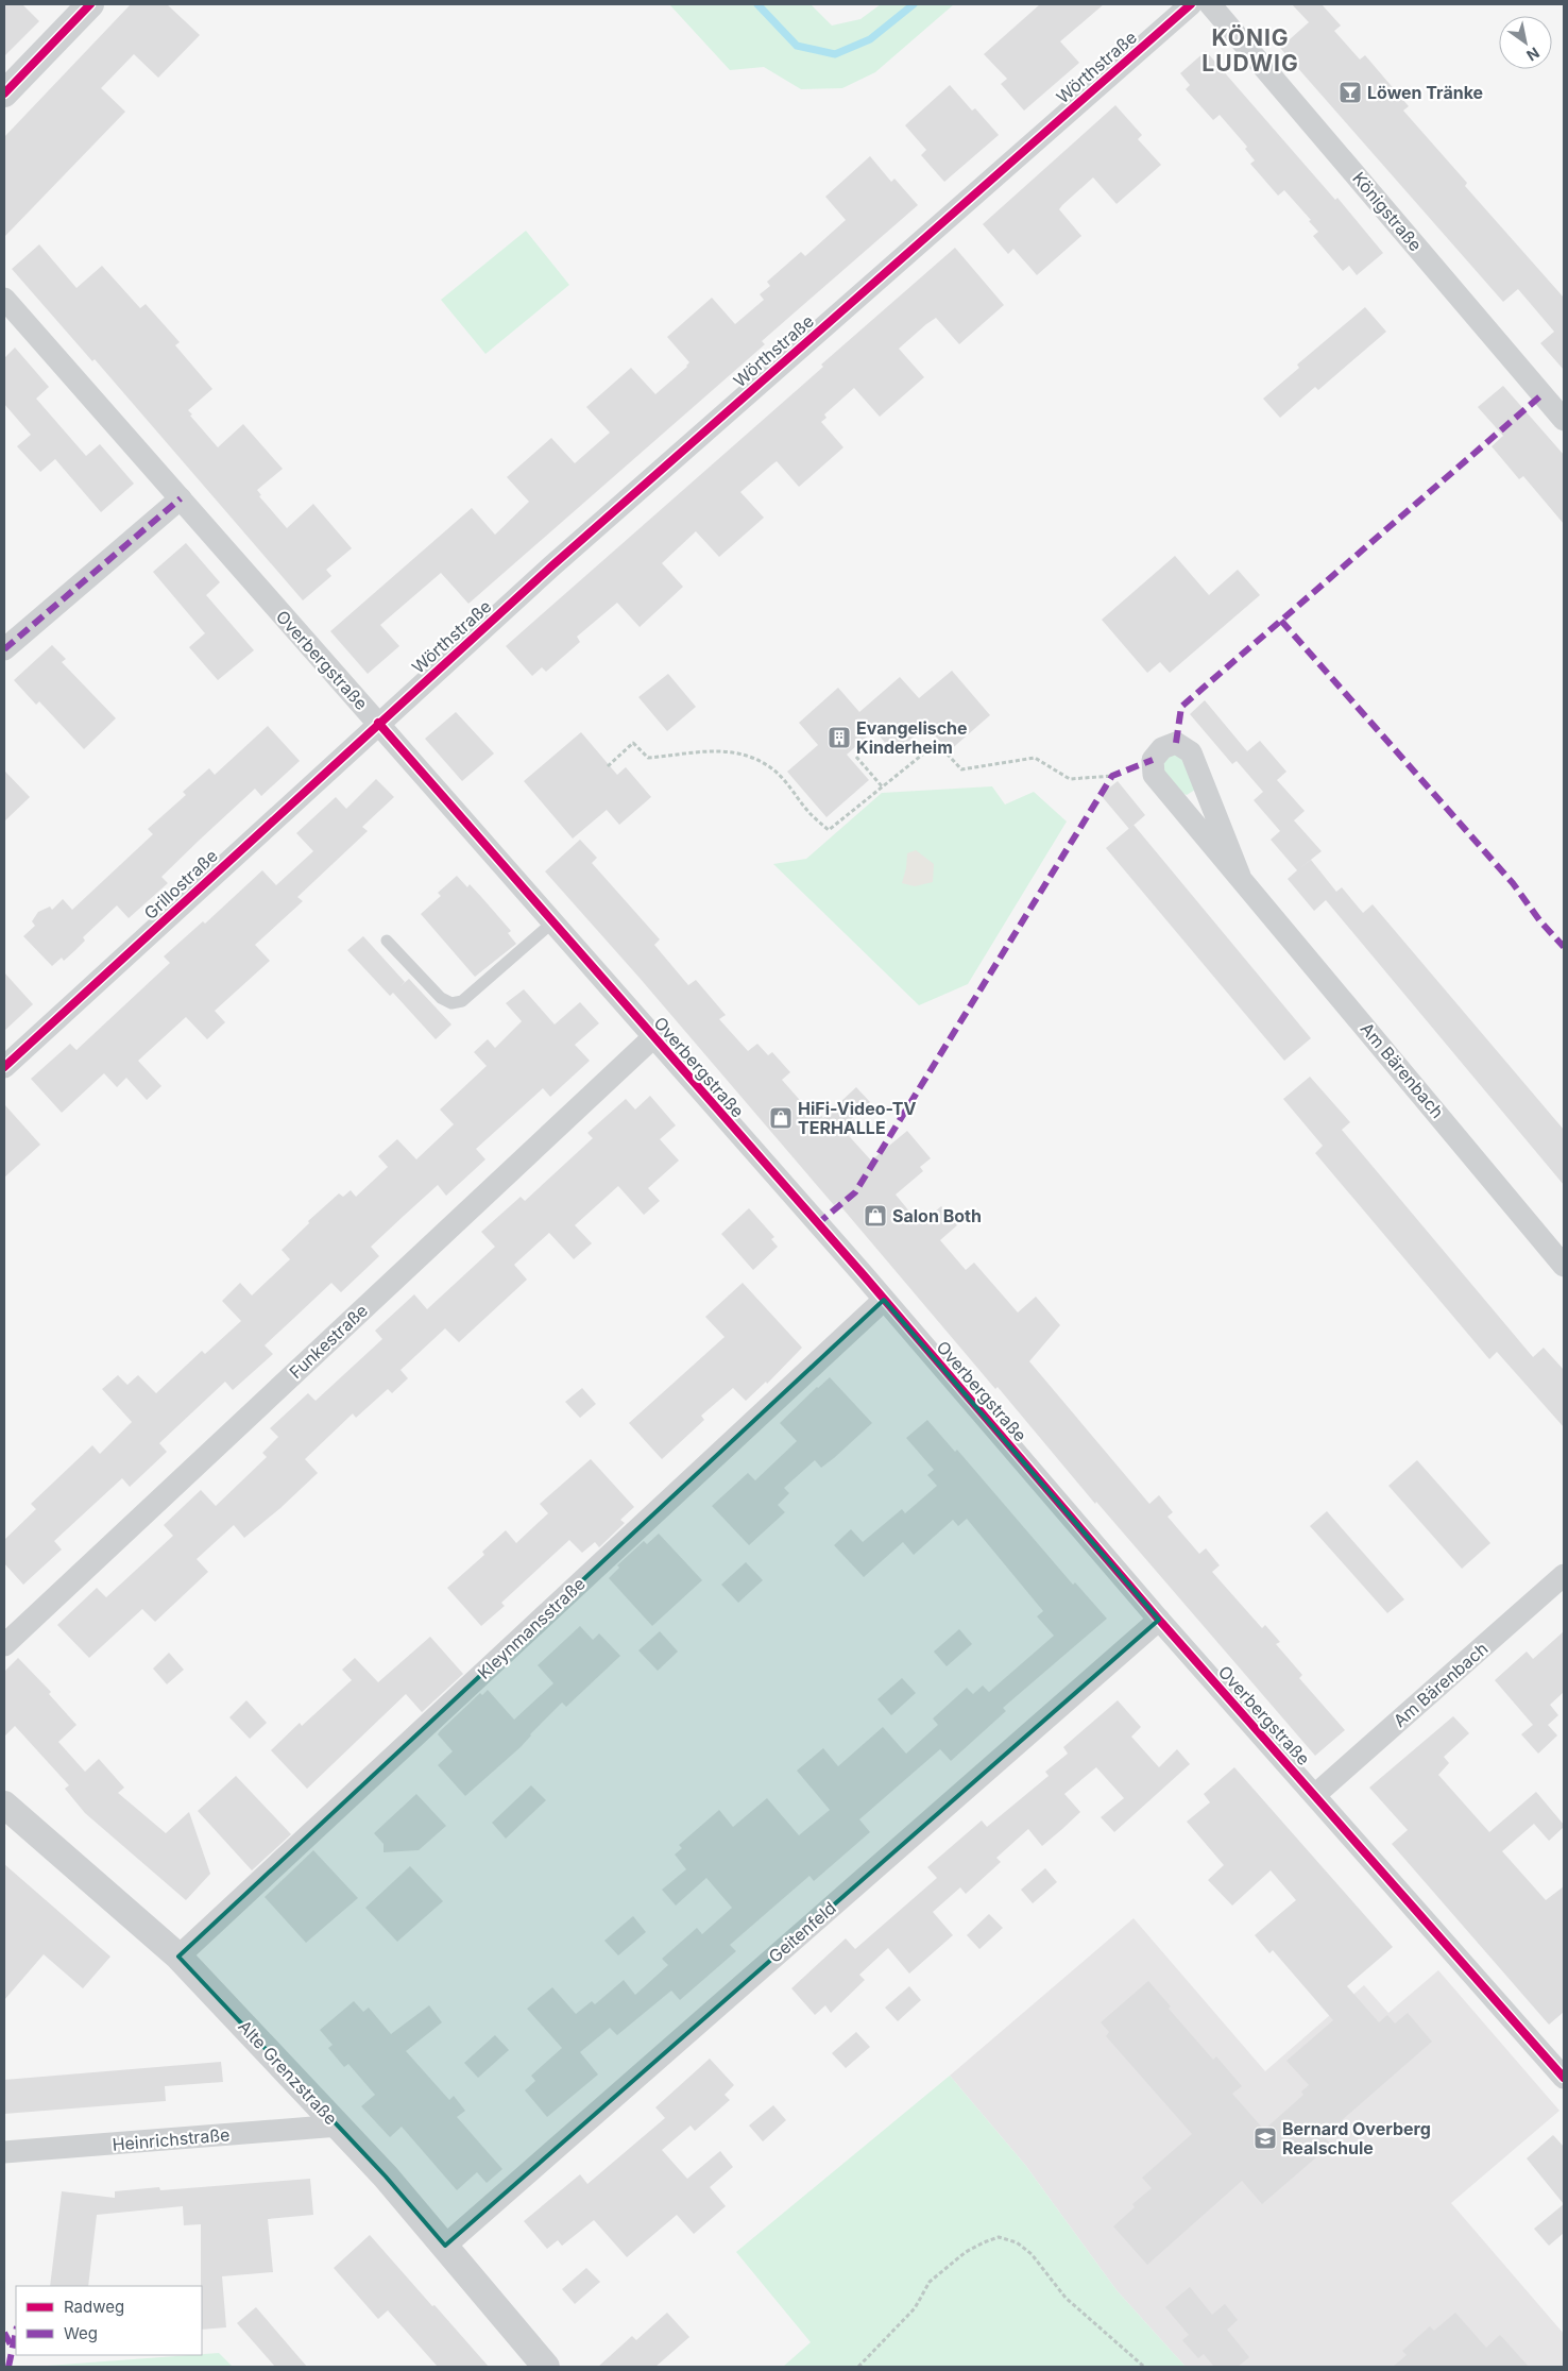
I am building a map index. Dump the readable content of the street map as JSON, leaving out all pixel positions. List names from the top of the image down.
{
  "streets": {
    "street": [
      "Wörthstraße",
      "Königstraße",
      "Overbergstraße",
      "Grillostraße",
      "Am Bärenbach",
      "Funkestraße",
      "Kleynmansstraße",
      "Geitenfeld",
      "Alte Grenzstraße",
      "Heinrichstraße"
    ]
  },
  "crossings": [
    ["Wörthstraße", "Overbergstraße"],
    ["Wörthstraße", "Grillostraße"],
    ["Overbergstraße", "Grillostraße"],
    ["Overbergstraße", "Am Bärenbach"],
    ["Overbergstraße", "Funkestraße"],
    ["Overbergstraße", "Kleynmansstraße"],
    ["Overbergstraße", "Geitenfeld"],
    ["Kleynmansstraße", "Alte Grenzstraße"],
    ["Geitenfeld", "Alte Grenzstraße"],
    ["Alte Grenzstraße", "Heinrichstraße"]
  ],
  "districts": ["KÖNIG LUDWIG"],
  "places": {
    "bar": ["Löwen Tränke"],
    "building": ["Evangelische Kinderheim"],
    "shop": ["HiFi-Video-TV TERHALLE", "Salon Both"],
    "school or university": ["Bernard Overberg Realschule"]
  },
  "legend": ["Radweg", "Weg"],
  "north": "bottom right"
}
